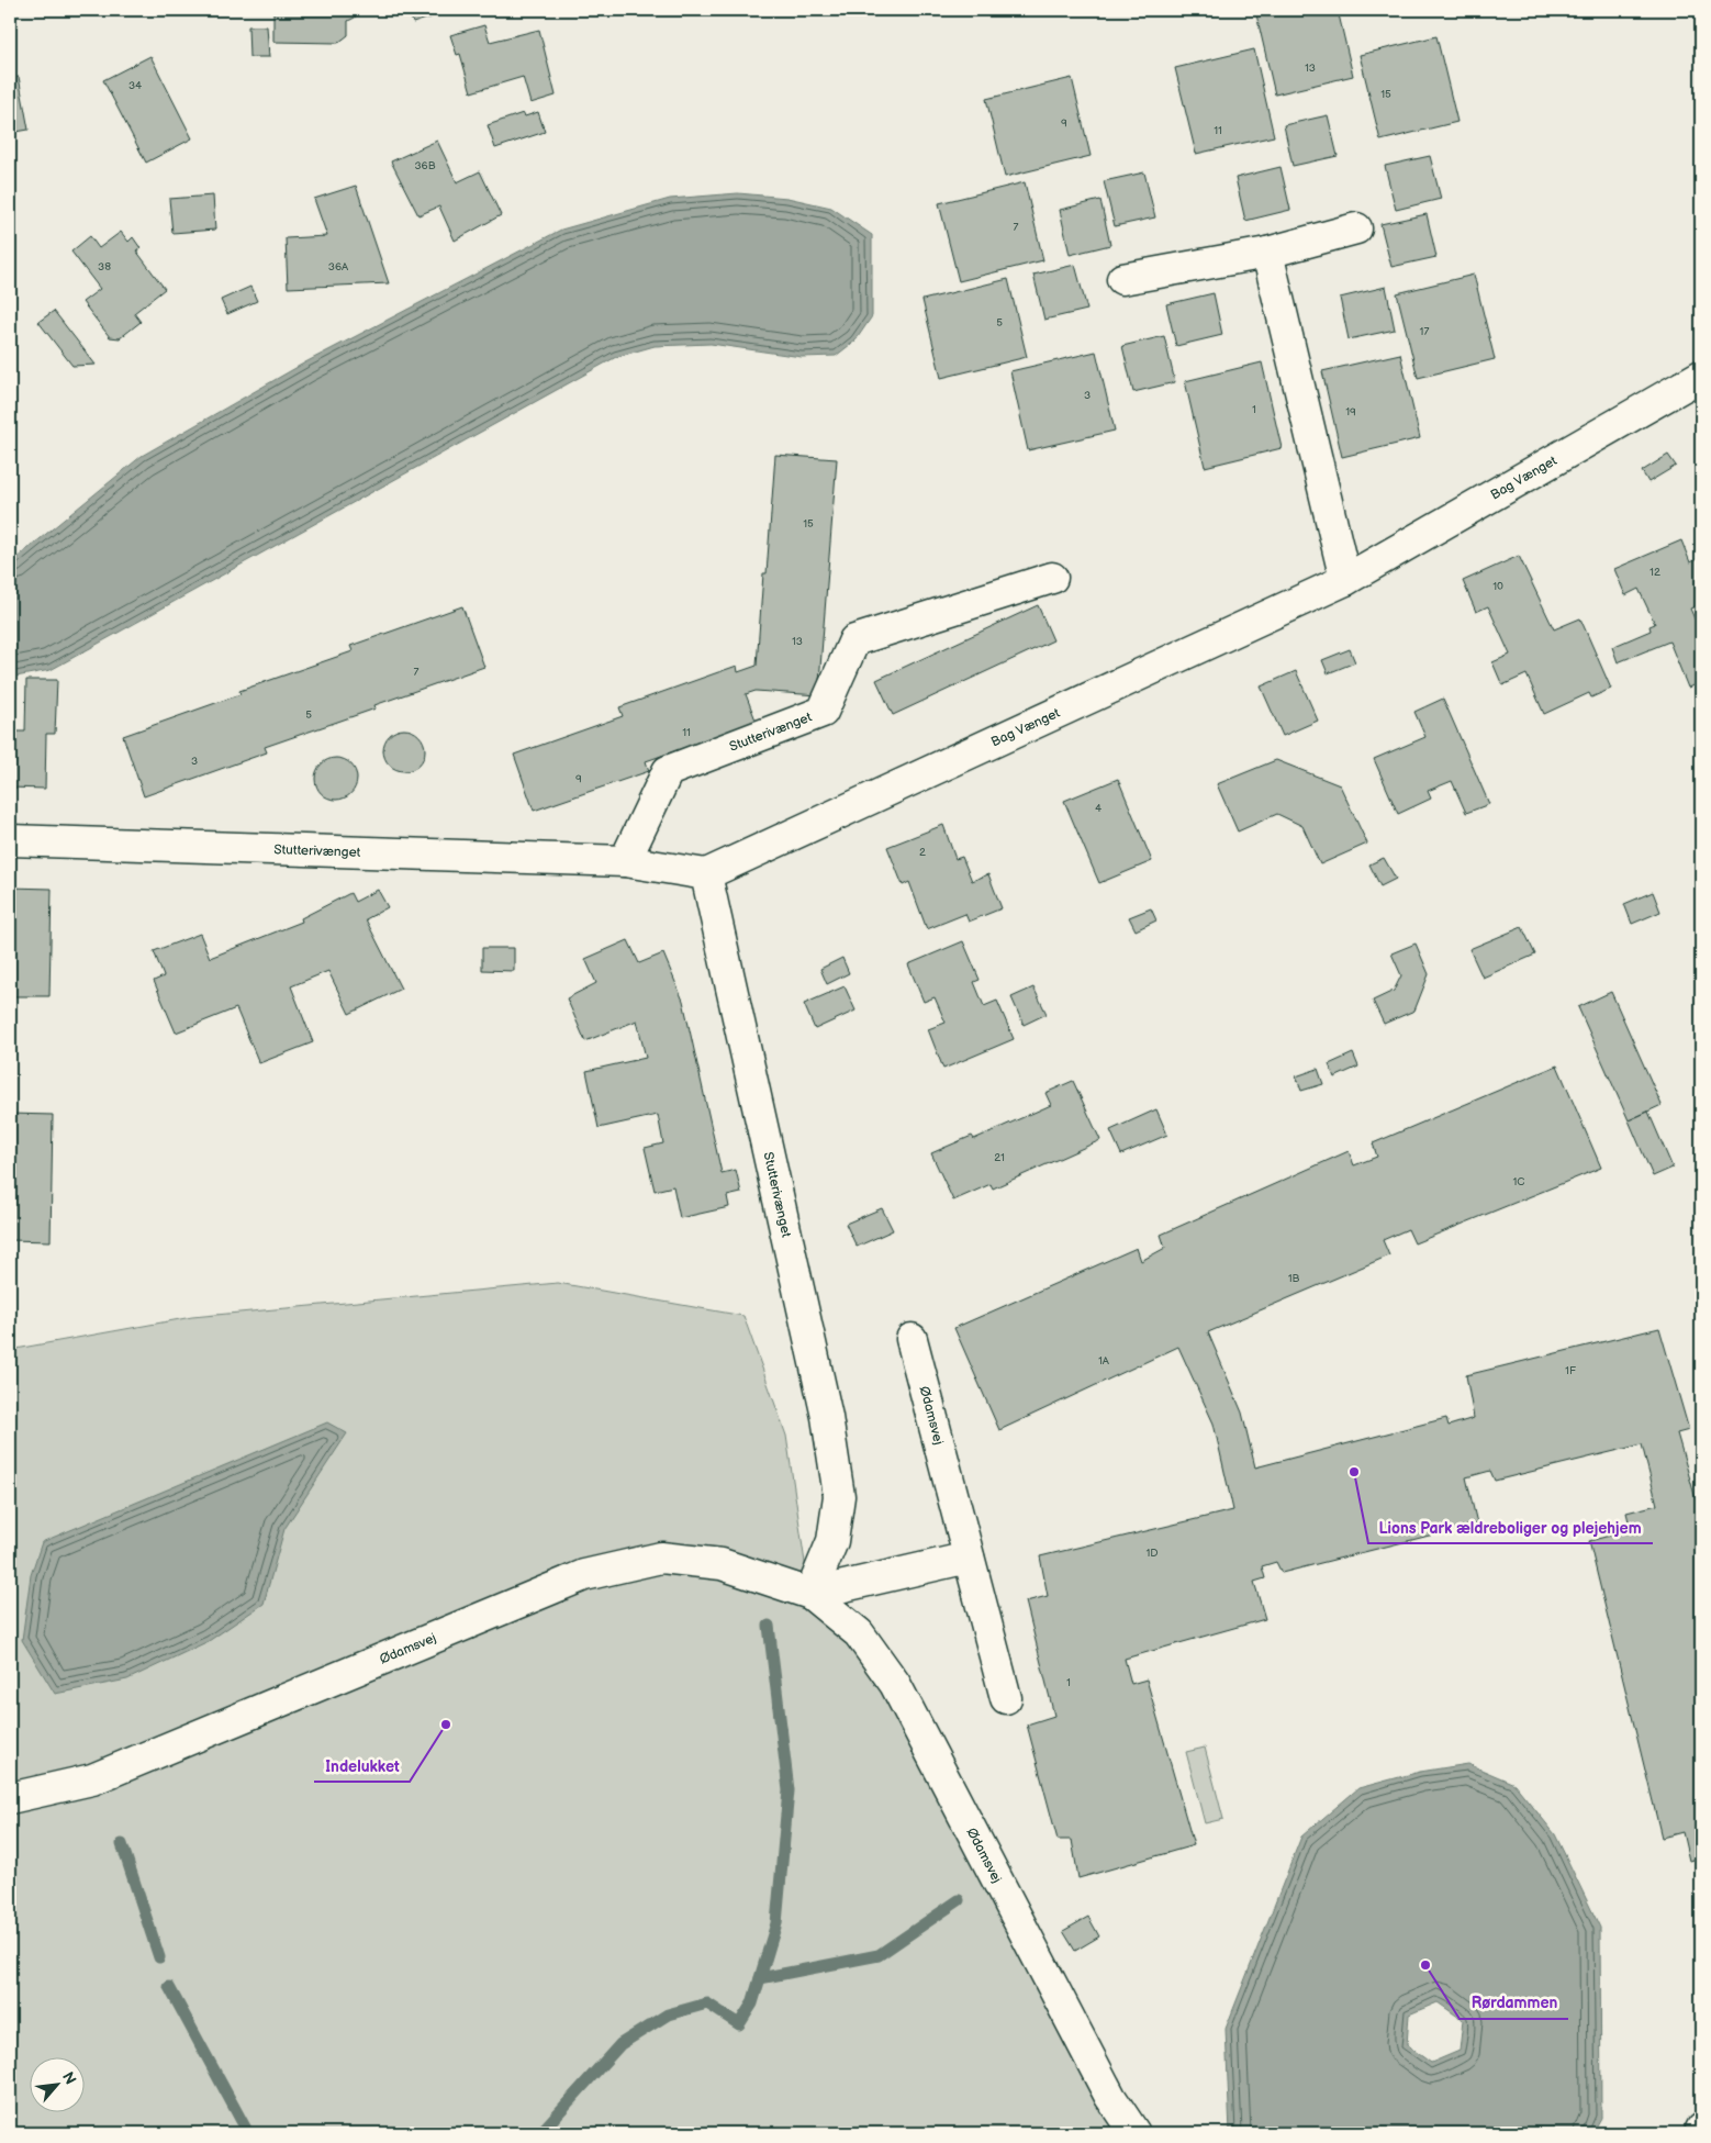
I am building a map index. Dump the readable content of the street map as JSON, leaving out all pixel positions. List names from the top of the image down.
{
  "streets": {
    "street": ["Bag Vænget", "Stutterivænget", "Ødamsvej"]
  },
  "crossings": [
    ["Bag Vænget", "Stutterivænget"],
    ["Stutterivænget", "Ødamsvej"]
  ],
  "places": ["Lions Park ældreboliger og plejehjem", "Indelukket", "Rørdammen"],
  "house_numbers": [
    "13",
    "34",
    "15",
    "9",
    "11",
    "36B",
    "7",
    "38",
    "36A",
    "5",
    "17",
    "3",
    "1",
    "19",
    "15",
    "12",
    "10",
    "13",
    "7",
    "5",
    "11",
    "3",
    "9",
    "4",
    "2",
    "21",
    "1C",
    "1B",
    "1A",
    "1F",
    "1D",
    "1"
  ],
  "north": "top right"
}
